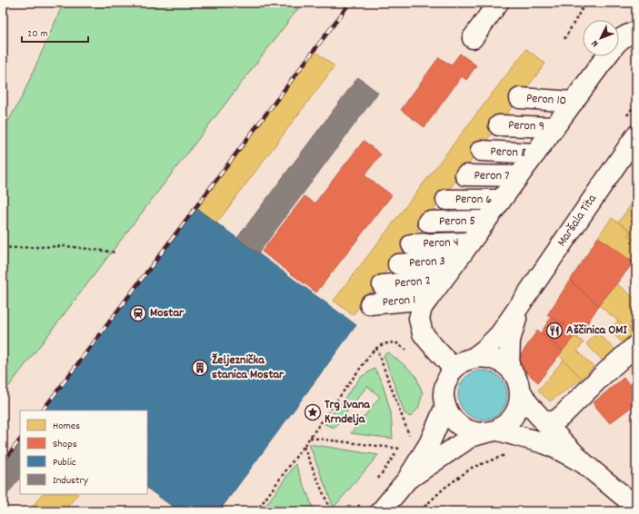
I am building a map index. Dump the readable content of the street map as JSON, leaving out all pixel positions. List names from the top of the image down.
{
  "streets": {
    "street": [
      "Peron 10",
      "Peron 9",
      "Peron 8",
      "Peron 7",
      "Peron 6",
      "Maršala Tita",
      "Peron 5",
      "Peron 4",
      "Peron 3",
      "Peron 2",
      "Peron 1"
    ]
  },
  "places": {
    "station": ["Mostar"],
    "restaurant": ["Aščinica OMI"],
    "building": ["Željeznička stanica Mostar"],
    "place": ["Trg Ivana Krndelja"]
  },
  "legend": [
    "Homes",
    "Shops",
    "Public",
    "Industry"
  ],
  "scale_bar": "20 m",
  "north": "bottom left"
}
